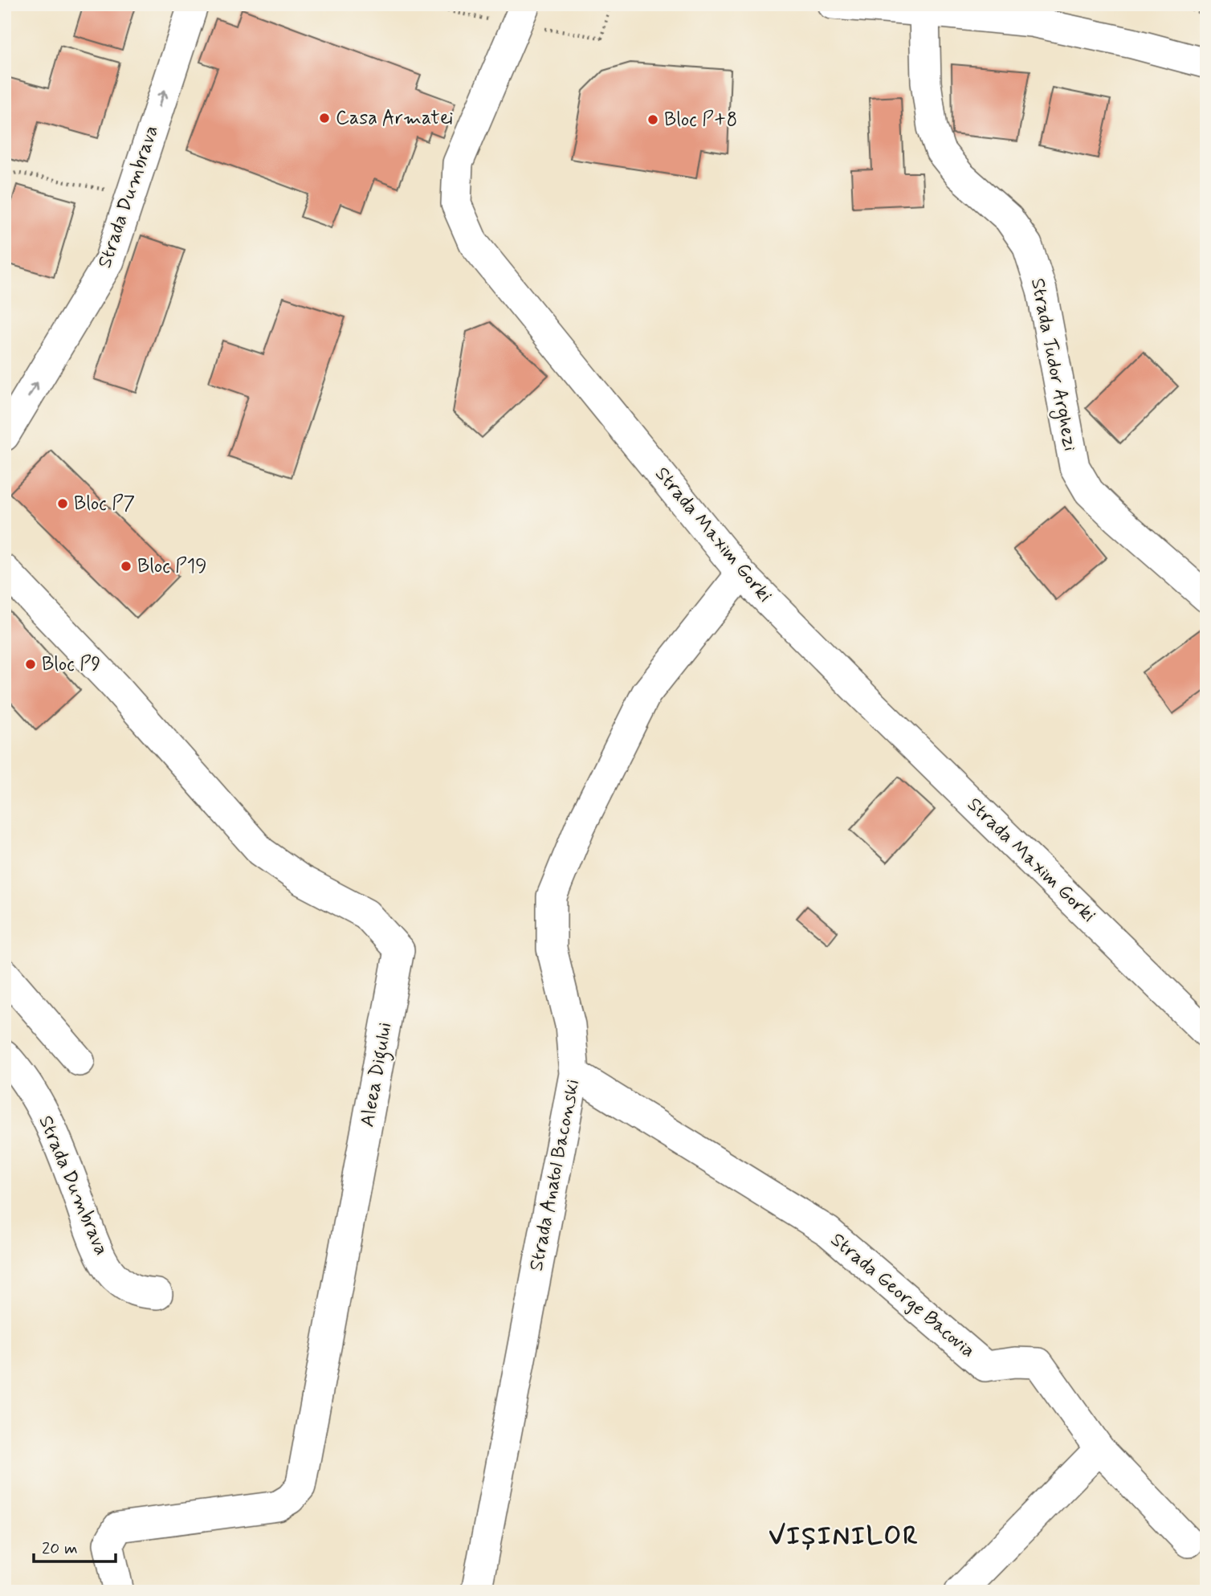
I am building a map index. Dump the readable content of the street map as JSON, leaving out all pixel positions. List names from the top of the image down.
{
  "streets": {
    "street": [
      "Strada Dumbrava",
      "Strada Tudor Arghezi",
      "Strada Maxim Gorki",
      "Aleea Digului",
      "Strada Anatol Baconski",
      "Strada George Bacovia"
    ]
  },
  "crossings": [
    ["Strada Maxim Gorki", "Strada Anatol Baconski"],
    ["Strada Anatol Baconski", "Strada George Bacovia"]
  ],
  "one_way": ["Strada Dumbrava"],
  "districts": ["VIȘINILOR"],
  "places": [
    "Casa Armatei",
    "Bloc P+8",
    "Bloc P7",
    "Bloc P19",
    "Bloc P9"
  ],
  "scale_bar": "20 m"
}
